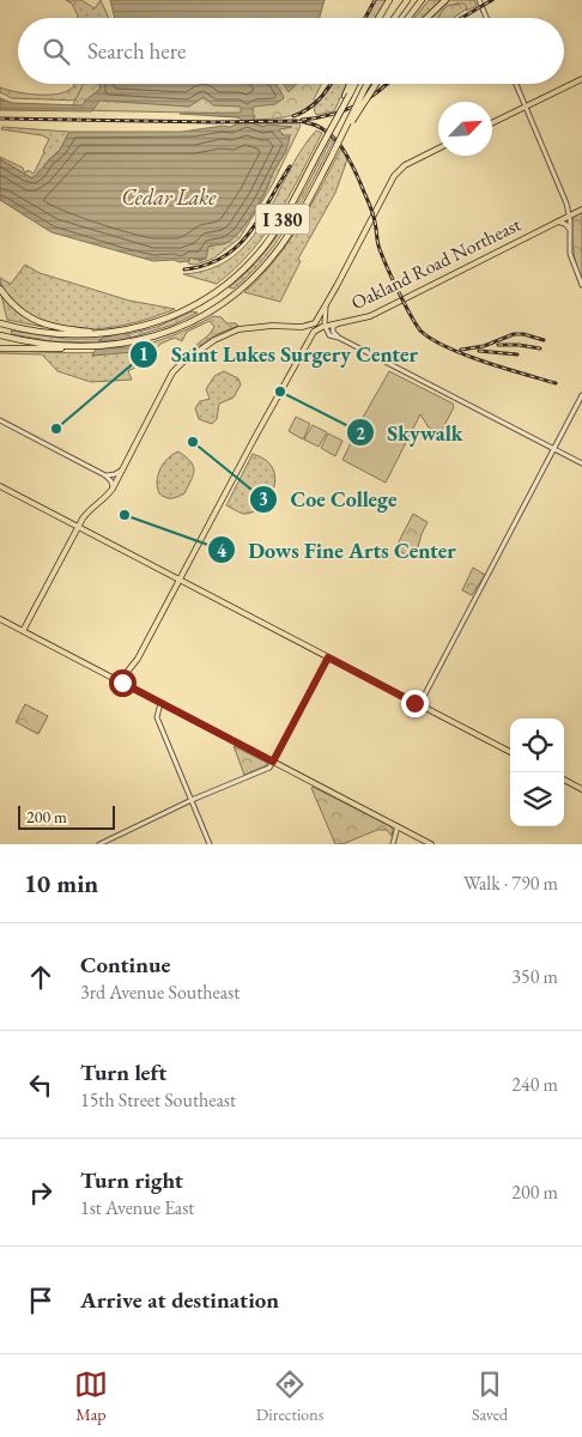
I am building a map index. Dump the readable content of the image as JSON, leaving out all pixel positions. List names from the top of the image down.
{
  "streets": {
    "highway": ["I 380"],
    "main road": ["Oakland Road Northeast"]
  },
  "water": ["Cedar Lake"],
  "places": [
    "Skywalk",
    "Saint Lukes Surgery Center",
    "Coe College",
    "Dows Fine Arts Center"
  ],
  "scale_bar": "200 m",
  "north": "top right",
  "page": {
    "search": "Search here",
    "scale": "200 m",
    "heading": ["10 min", "Walk · 790 m"],
    "list": [
      ["Continue", "3rd Avenue Southeast", "350 m"],
      ["Turn left", "15th Street Southeast", "240 m"],
      ["Turn right", "1st Avenue East", "200 m"],
      "Arrive at destination"
    ],
    "nav": ["Map", "Directions", "Saved"]
  }
}
